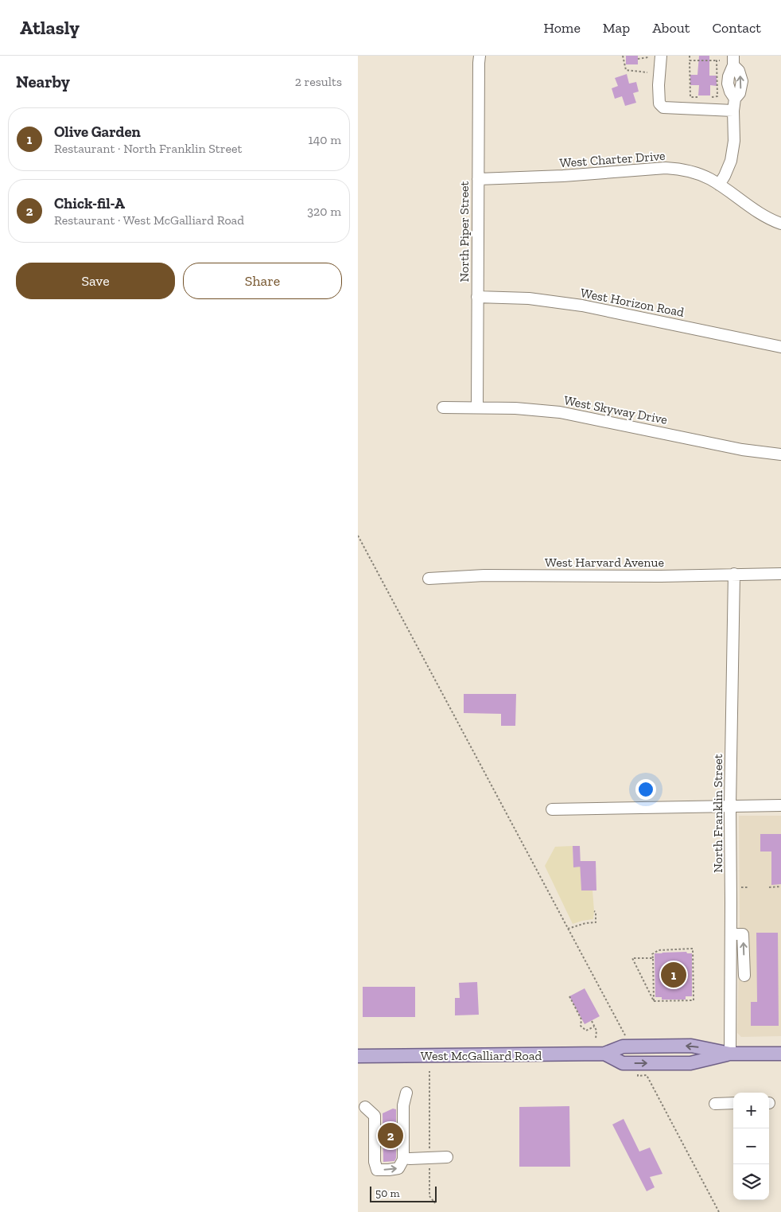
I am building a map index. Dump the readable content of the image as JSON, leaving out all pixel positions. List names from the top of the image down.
{
  "streets": {
    "main road": ["West McGalliard Road"],
    "street": [
      "West Charter Drive",
      "North Piper Street",
      "West Horizon Road",
      "West Skyway Drive",
      "West Harvard Avenue",
      "North Franklin Street"
    ]
  },
  "crossings": [
    ["West Charter Drive", "North Piper Street"],
    ["North Piper Street", "West Horizon Road"],
    ["North Piper Street", "West Skyway Drive"],
    ["West Harvard Avenue", "North Franklin Street"],
    ["North Franklin Street", "West McGalliard Road"]
  ],
  "scale_bar": "50 m",
  "page": {
    "header": "Atlasly",
    "nav": [
      "Home",
      "Map",
      "About",
      "Contact"
    ],
    "heading": ["Nearby", "2 results"],
    "list": [
      {
        "mark": "1",
        "name": "Olive Garden",
        "note": "Restaurant · North Franklin Street",
        "value": "140 m"
      },
      {
        "mark": "2",
        "name": "Chick-fil-A",
        "note": "Restaurant · West McGalliard Road",
        "value": "320 m"
      }
    ],
    "buttons": ["Save", "Share"],
    "pins": ["1", "2"],
    "map_buttons": ["+", "−"],
    "scale": "50 m"
  }
}
